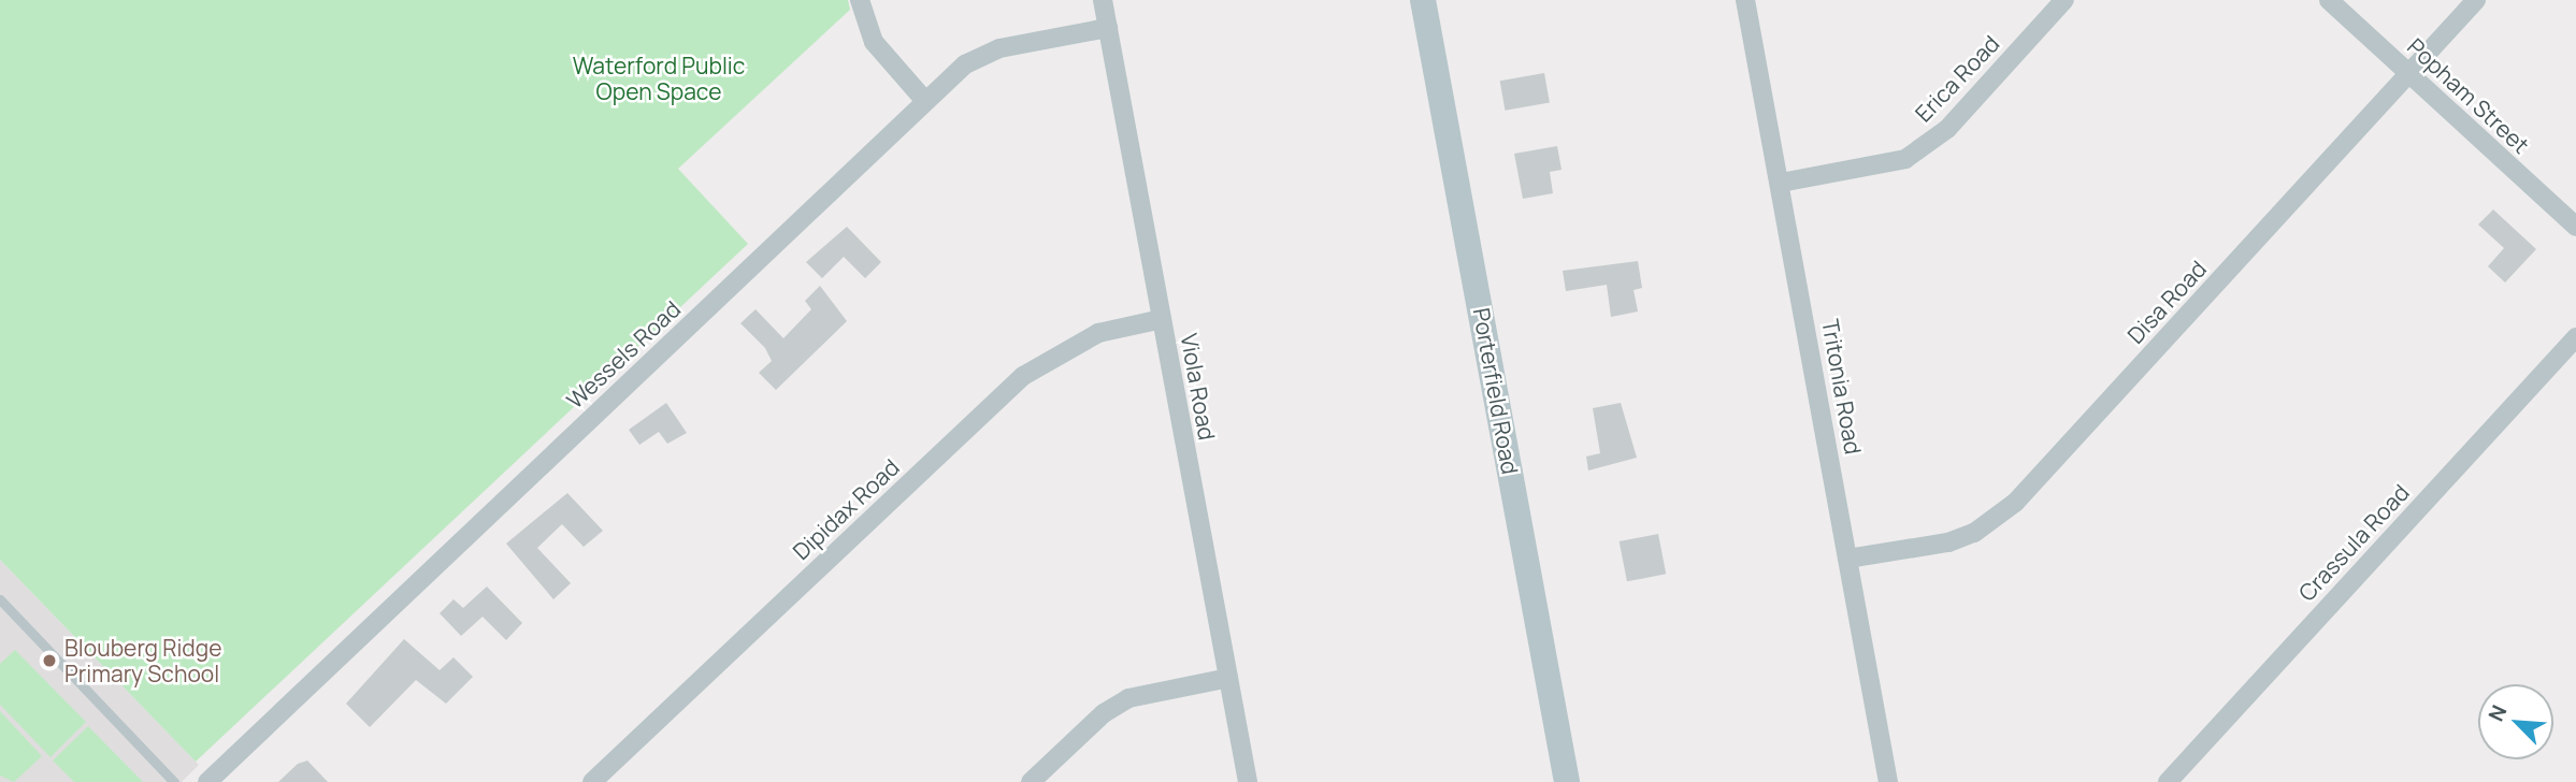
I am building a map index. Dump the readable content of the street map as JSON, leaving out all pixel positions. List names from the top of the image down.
{
  "streets": {
    "street": [
      "Erica Road",
      "Popham Street",
      "Disa Road",
      "Wessels Road",
      "Viola Road",
      "Tritonia Road",
      "Porterfield Road",
      "Dipidax Road",
      "Crassula Road"
    ]
  },
  "crossings": [
    ["Erica Road", "Tritonia Road"],
    ["Popham Street", "Disa Road"],
    ["Disa Road", "Tritonia Road"],
    ["Wessels Road", "Viola Road"],
    ["Viola Road", "Dipidax Road"]
  ],
  "parks": ["Waterford Public Open Space"],
  "places": ["Blouberg Ridge Primary School"],
  "north": "top left"
}
